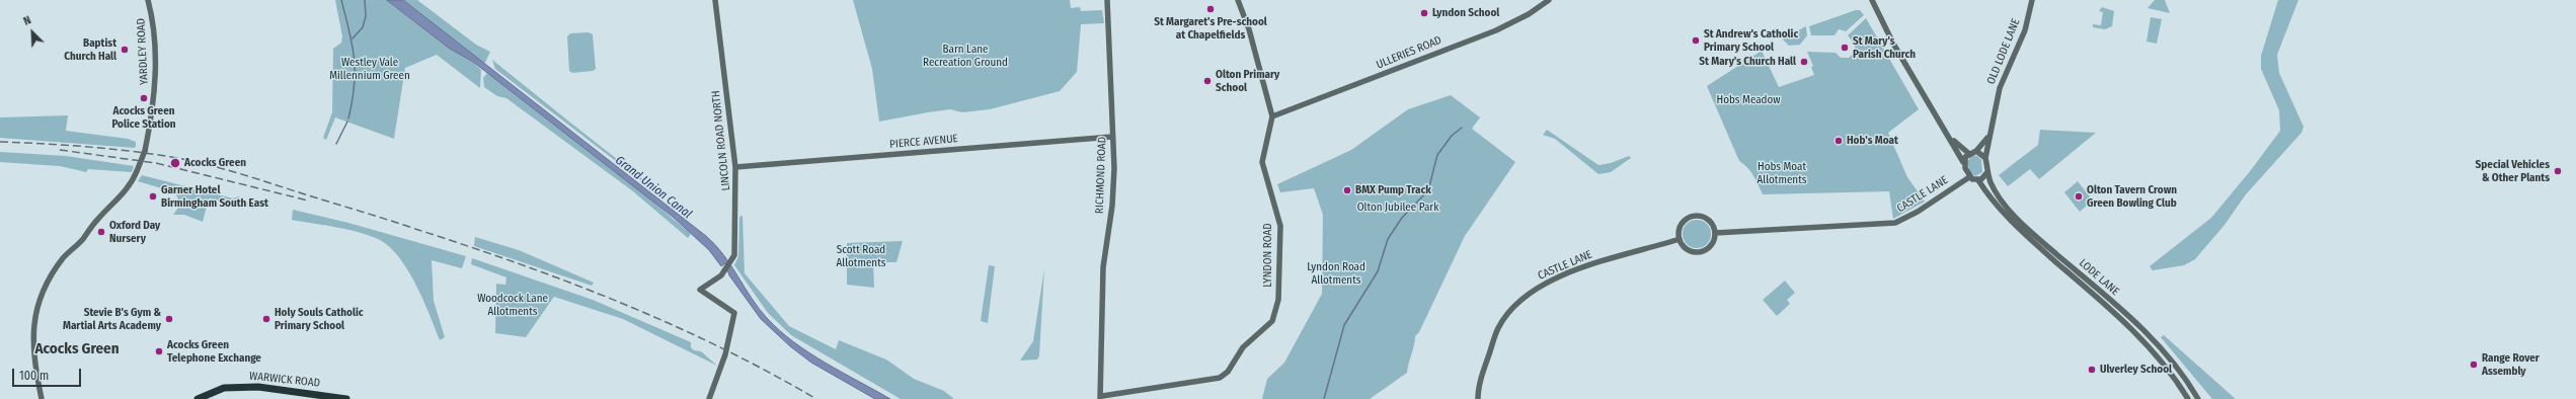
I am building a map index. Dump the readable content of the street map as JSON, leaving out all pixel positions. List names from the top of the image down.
{
  "streets": {
    "highway": ["WARWICK ROAD"],
    "street": [
      "YARDLEY ROAD",
      "OLD LODE LANE",
      "ULLERIES ROAD",
      "LINCOLN ROAD NORTH",
      "PIERCE AVENUE",
      "RICHMOND ROAD",
      "CASTLE LANE",
      "LYNDON ROAD",
      "LODE LANE"
    ]
  },
  "crossings": [
    ["OLD LODE LANE", "CASTLE LANE"],
    ["OLD LODE LANE", "LODE LANE"],
    ["ULLERIES ROAD", "LYNDON ROAD"],
    ["LINCOLN ROAD NORTH", "PIERCE AVENUE"],
    ["PIERCE AVENUE", "RICHMOND ROAD"],
    ["RICHMOND ROAD", "LYNDON ROAD"],
    ["CASTLE LANE", "LODE LANE"]
  ],
  "districts": ["Acocks Green"],
  "water": ["Grand Union Canal"],
  "parks": [
    "Barn Lane Recreation Ground",
    "Westley Vale Millennium Green",
    "Hobs Meadow",
    "Hobs Moat Allotments",
    "Olton Jubilee Park",
    "Scott Road Allotments",
    "Lyndon Road Allotments",
    "Woodcock Lane Allotments"
  ],
  "places": [
    "St Margaret's Pre-school at Chapelfields",
    "Lyndon School",
    "St Andrew's Catholic Primary School",
    "St Mary's Parish Church",
    "Baptist Church Hall",
    "St Mary's Church Hall",
    "Olton Primary School",
    "Acocks Green Police Station",
    "Hob's Moat",
    "Acocks Green",
    "Special Vehicles & Other Plants",
    "BMX Pump Track",
    "Garner Hotel Birmingham South East",
    "Olton Tavern Crown Green Bowling Club",
    "Oxford Day Nursery",
    "Stevie B's Gym & Martial Arts Academy",
    "Holy Souls Catholic Primary School",
    "Acocks Green Telephone Exchange",
    "Range Rover Assembly",
    "Ulverley School"
  ],
  "scale_bar": "100 m",
  "north": "top left"
}
